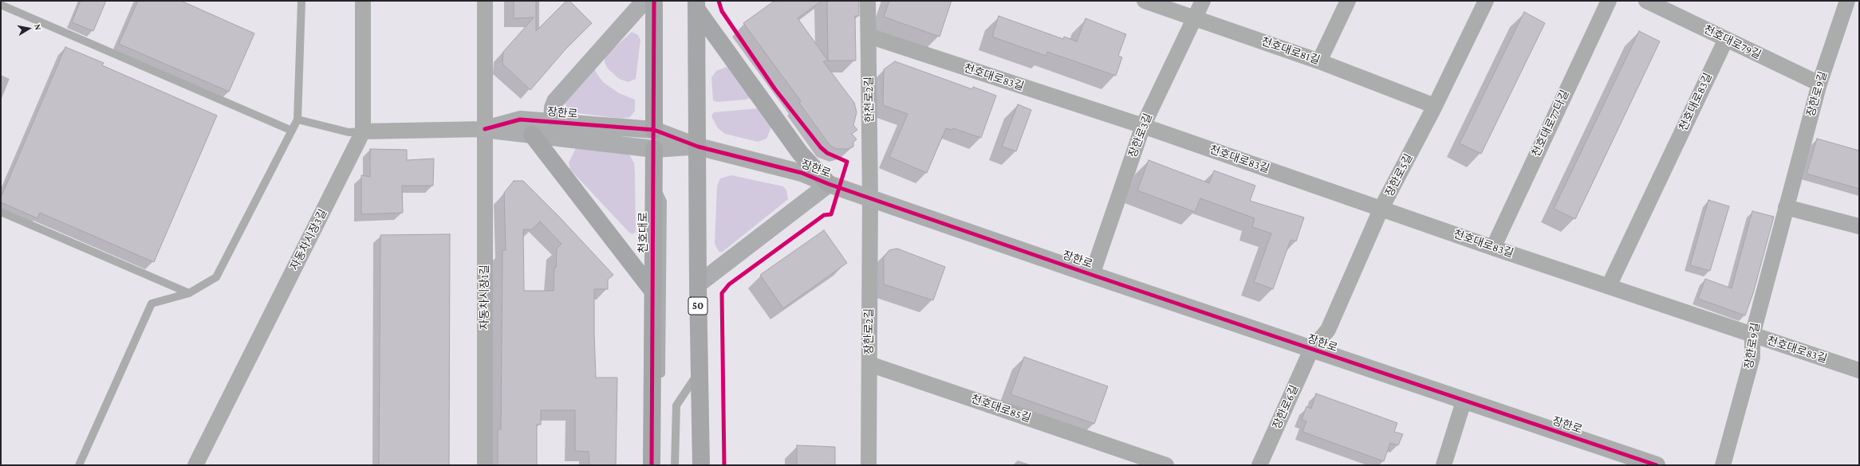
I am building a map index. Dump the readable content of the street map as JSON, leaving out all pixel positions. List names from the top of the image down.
{
  "streets": {
    "main road": ["천호대로", "50"],
    "street": [
      "천호대로79길",
      "천호대로81길",
      "천호대로83길",
      "장한로9길",
      "한천로2길",
      "장한로",
      "천호대로77다길",
      "장한로3길",
      "장한로5길",
      "자동차시장3길",
      "자동차시장1길",
      "장한로2길",
      "장한로6길",
      "천호대로85길"
    ]
  },
  "crossings": [
    ["천호대로79길", "천호대로83길"],
    ["천호대로79길", "장한로9길"],
    ["천호대로81길", "장한로3길"],
    ["천호대로81길", "장한로5길"],
    ["천호대로83길", "장한로9길"],
    ["천호대로83길", "한천로2길"],
    ["천호대로83길", "천호대로77다길"],
    ["천호대로83길", "장한로3길"],
    ["천호대로83길", "장한로5길"],
    ["한천로2길", "장한로"],
    ["한천로2길", "장한로2길"],
    ["장한로", "장한로3길"],
    ["장한로", "장한로5길"],
    ["장한로", "천호대로"],
    ["장한로", "자동차시장1길"],
    ["장한로", "50"],
    ["장한로", "장한로2길"],
    ["장한로", "장한로6길"],
    ["장한로5길", "장한로6길"],
    ["장한로2길", "천호대로85길"]
  ],
  "north": "right"
}
